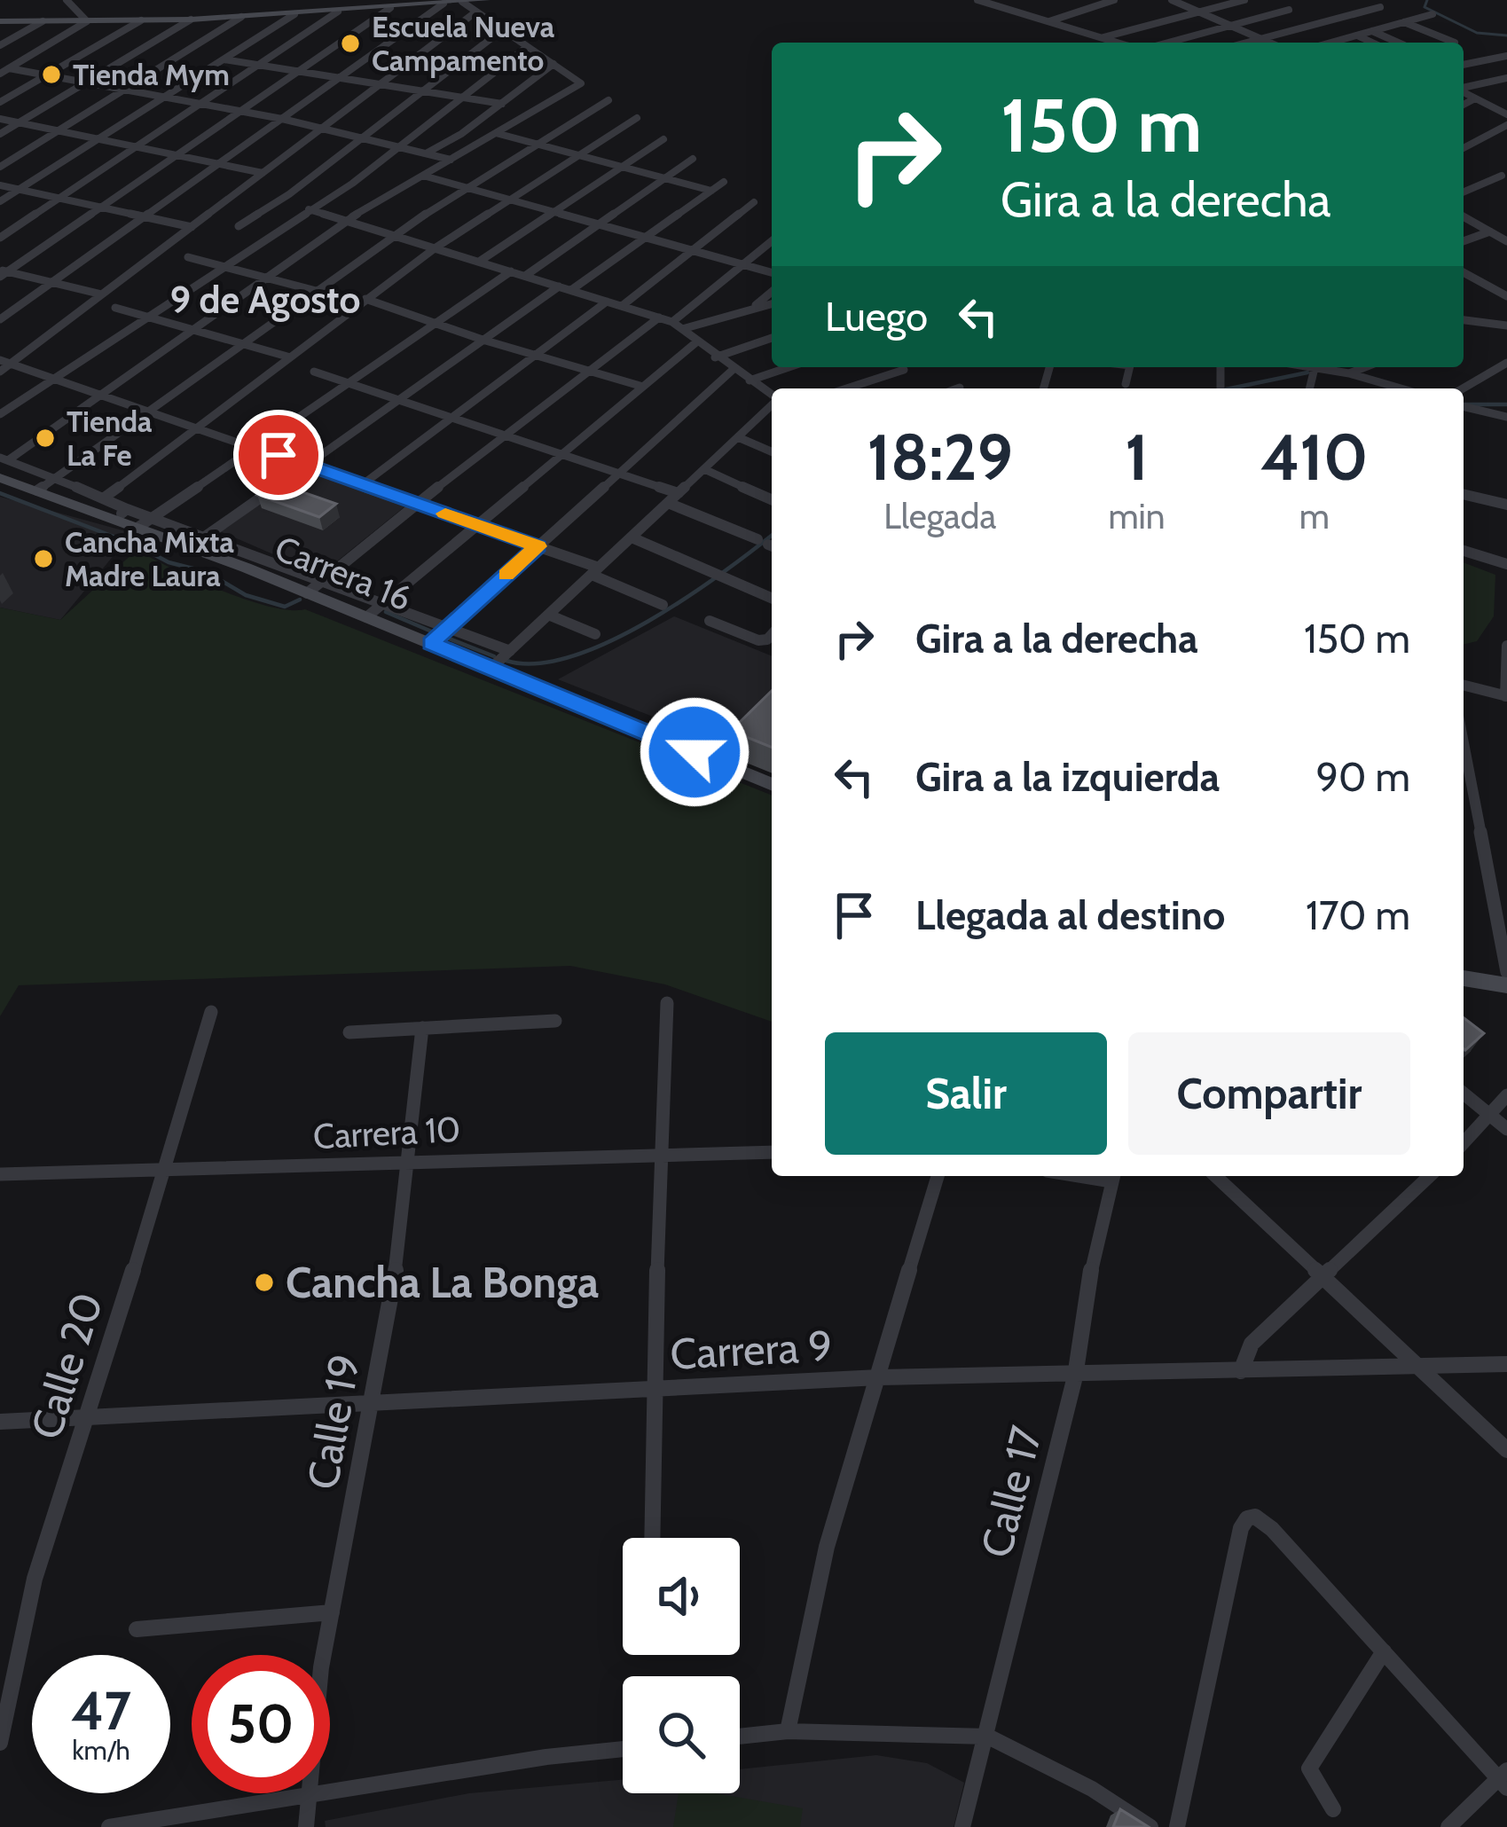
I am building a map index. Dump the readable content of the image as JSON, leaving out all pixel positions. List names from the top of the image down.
{
  "streets": {
    "main road": ["Carrera 16"],
    "street": [
      "Carrera 10",
      "Carrera 9",
      "Calle 20",
      "Calle 19",
      "Calle 17"
    ]
  },
  "crossings": [
    ["Carrera 10", "Calle 20"],
    ["Carrera 10", "Calle 19"],
    ["Carrera 9", "Calle 20"],
    ["Carrera 9", "Calle 19"],
    ["Carrera 9", "Calle 17"]
  ],
  "districts": ["9 de Agosto"],
  "places": [
    "Escuela Nueva Campamento",
    "Tienda Mym",
    "Tienda La Fe",
    "Cancha Mixta Madre Laura",
    "Cancha La Bonga"
  ],
  "page": {
    "turn": ["150 m", "Gira a la derecha"],
    "then": "Luego",
    "eta": [
      "18:29",
      "Llegada",
      "1",
      "min",
      "410",
      "m"
    ],
    "list": [
      {
        "name": "Gira a la derecha",
        "value": "150 m"
      },
      {
        "name": "Gira a la izquierda",
        "value": "90 m"
      },
      {
        "name": "Llegada al destino",
        "value": "170 m"
      }
    ],
    "buttons": ["Salir", "Compartir"],
    "speed": "47 km/h",
    "limit": "50"
  }
}
